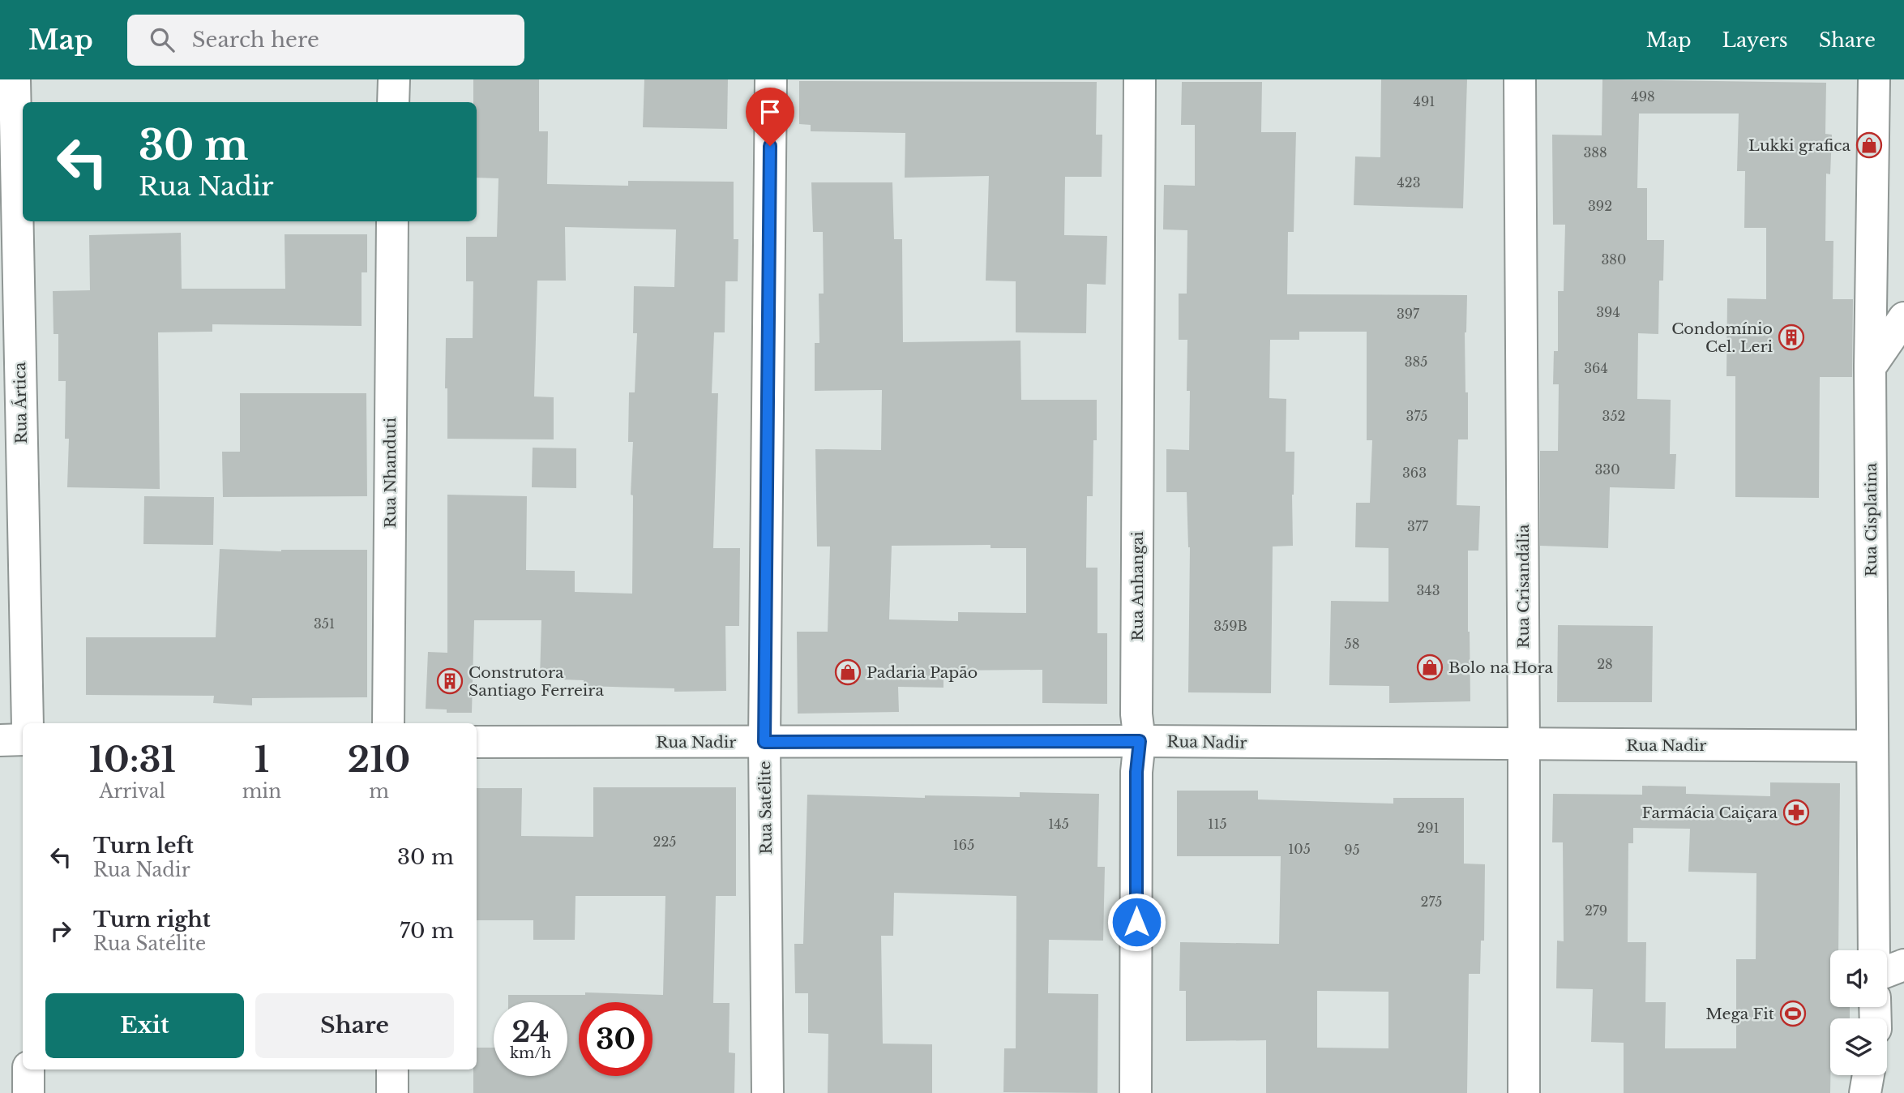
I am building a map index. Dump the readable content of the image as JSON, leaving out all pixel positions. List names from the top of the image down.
{
  "streets": {
    "street": [
      "Rua Ártica",
      "Rua Nhanduti",
      "Rua Cisplatina",
      "Rua Anhangai",
      "Rua Crisandália",
      "Rua Nadir",
      "Rua Satélite"
    ]
  },
  "crossings": [
    ["Rua Cisplatina", "Rua Nadir"],
    ["Rua Anhangai", "Rua Nadir"],
    ["Rua Crisandália", "Rua Nadir"],
    ["Rua Nadir", "Rua Satélite"]
  ],
  "places": {
    "shop": ["Lukki grafica", "Bolo na Hora", "Padaria Papão"],
    "building": ["Condomínio Cel. Leri", "Construtora Santiago Ferreira"],
    "pharmacy": ["Farmácia Caiçara"],
    "sports": ["Mega Fit"]
  },
  "house_numbers": [
    "498",
    "491",
    "388",
    "423",
    "392",
    "380",
    "394",
    "397",
    "385",
    "364",
    "375",
    "352",
    "330",
    "363",
    "377",
    "343",
    "351",
    "359B",
    "58",
    "28",
    "145",
    "115",
    "291",
    "225",
    "165",
    "105",
    "95",
    "275",
    "279"
  ],
  "page": {
    "header": "Map",
    "search": "Search here",
    "nav": ["Map", "Layers", "Share"],
    "turn": ["30 m", "Rua Nadir"],
    "eta": [
      "10:31",
      "Arrival",
      "1",
      "min",
      "210",
      "m"
    ],
    "list": [
      {
        "name": "Turn left",
        "note": "Rua Nadir",
        "value": "30 m"
      },
      {
        "name": "Turn right",
        "note": "Rua Satélite",
        "value": "70 m"
      }
    ],
    "buttons": ["Exit", "Share"],
    "speed": "24 km/h",
    "limit": "30"
  }
}
